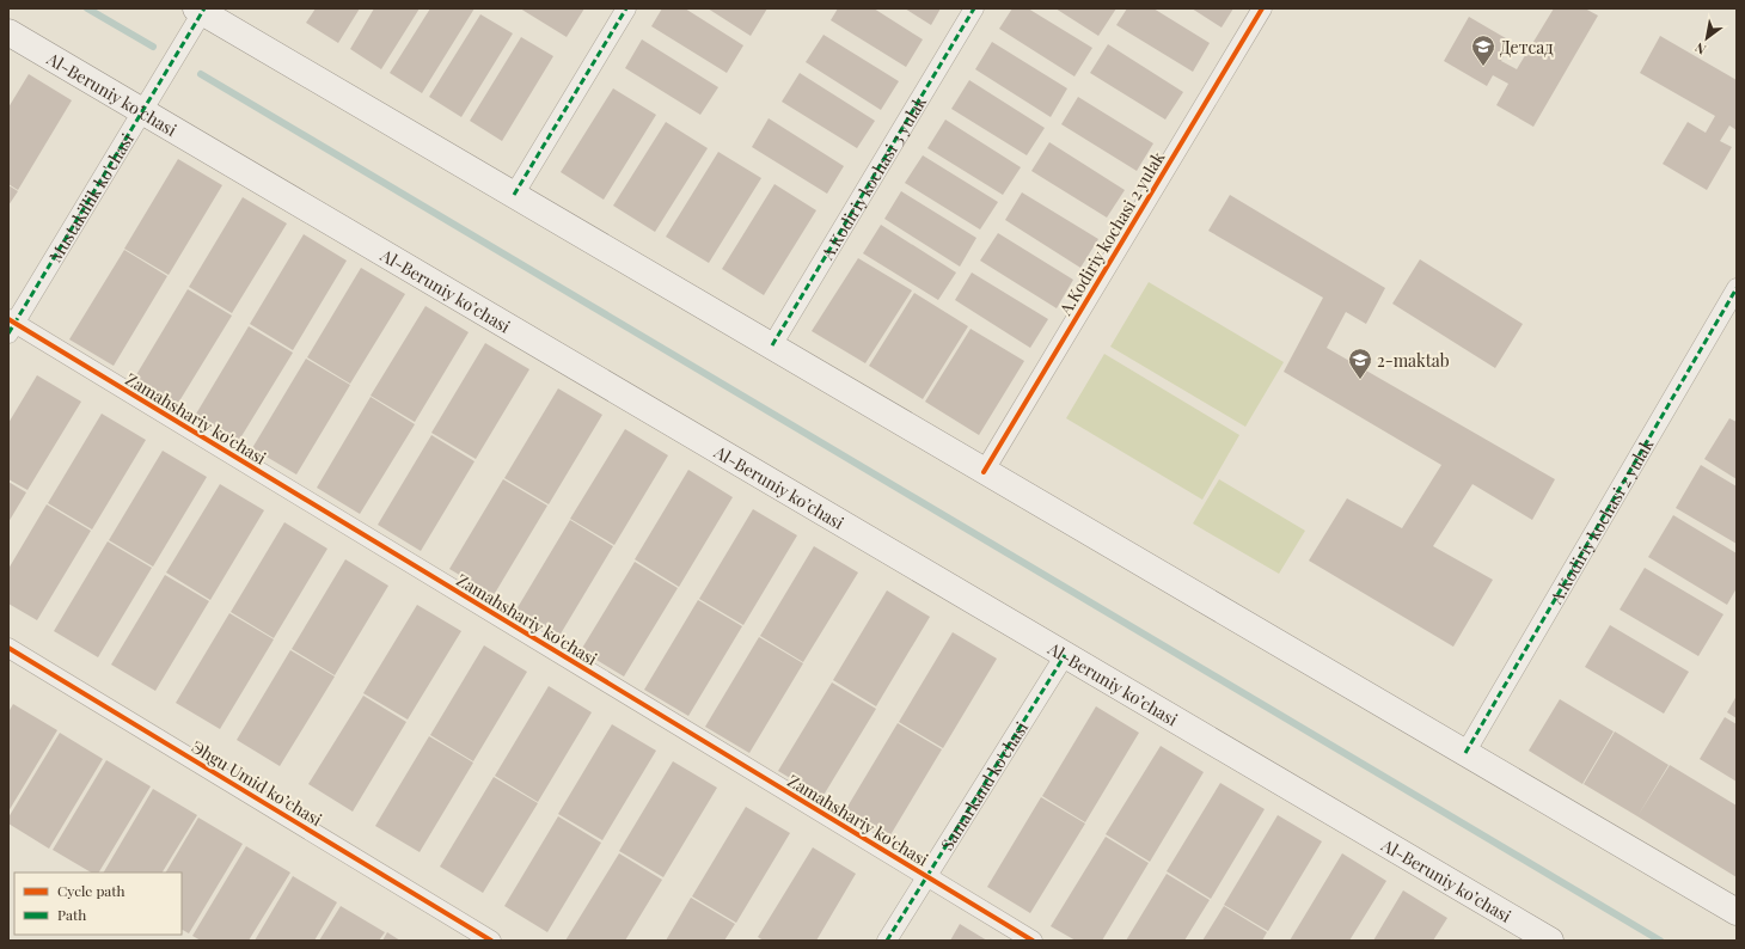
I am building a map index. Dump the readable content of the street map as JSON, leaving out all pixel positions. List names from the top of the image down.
{
  "streets": {
    "main road": ["Al-Beruniy ko’chasi"],
    "street": [
      "A.Kodiriy kochasi 3 yulak",
      "Mustakillik ko'chasi",
      "A.Kodiriy kochasi 2 yulak",
      "Zamahshariy ko'chasi",
      "Эhgu Umid ko’chasi",
      "Samarkand ko'chasi"
    ]
  },
  "crossings": [
    ["Al-Beruniy ko’chasi", "Mustakillik ko'chasi"],
    ["Al-Beruniy ko’chasi", "Samarkand ko'chasi"],
    ["Mustakillik ko'chasi", "Zamahshariy ko'chasi"],
    ["Zamahshariy ko'chasi", "Samarkand ko'chasi"]
  ],
  "places": {
    "school or university": ["Детсад", "2-maktab"]
  },
  "legend": ["Cycle path", "Path"],
  "north": "bottom left"
}
